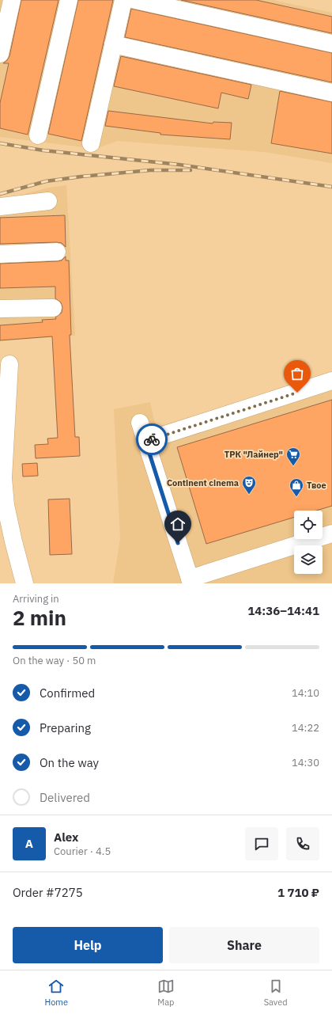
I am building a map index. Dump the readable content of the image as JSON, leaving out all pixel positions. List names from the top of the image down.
{
  "places": {
    "supermarket": ["ТРК \"Лайнер\""],
    "theatre": ["Continent cinema"],
    "shop": ["Твое"]
  },
  "page": {
    "heading": ["2 min", "Arriving in", "14:36–14:41"],
    "panel": [
      "Alex",
      "Courier · 4.5",
      "Order #7275",
      "1 710 ₽"
    ],
    "bar": "On the way · 50 m",
    "list": [
      ["Confirmed", "14:10"],
      ["Preparing", "14:22"],
      ["On the way", "14:30"],
      "Delivered"
    ],
    "round": "A",
    "buttons": ["Help", "Share"],
    "tabs": ["Home", "Map", "Saved"]
  }
}
